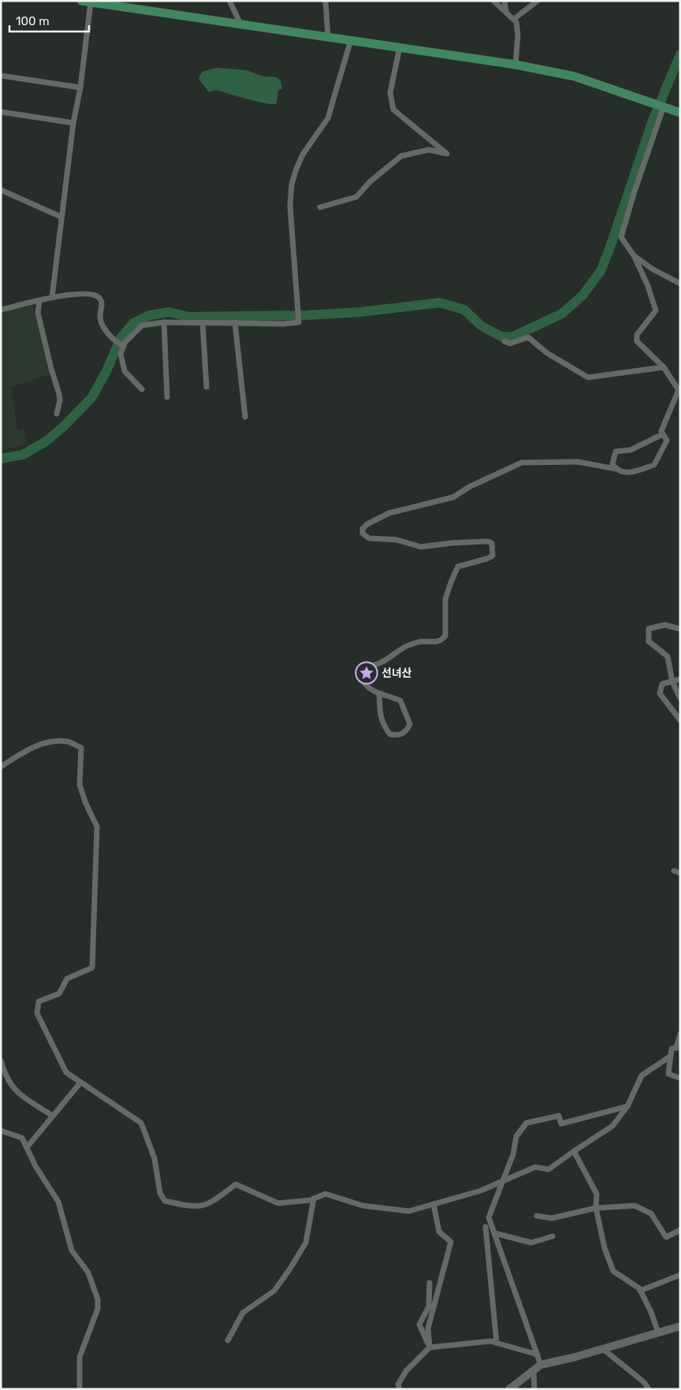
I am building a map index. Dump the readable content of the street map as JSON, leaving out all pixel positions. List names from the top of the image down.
{
  "places": {
    "place": ["선녀산"]
  },
  "scale_bar": "100 m"
}
